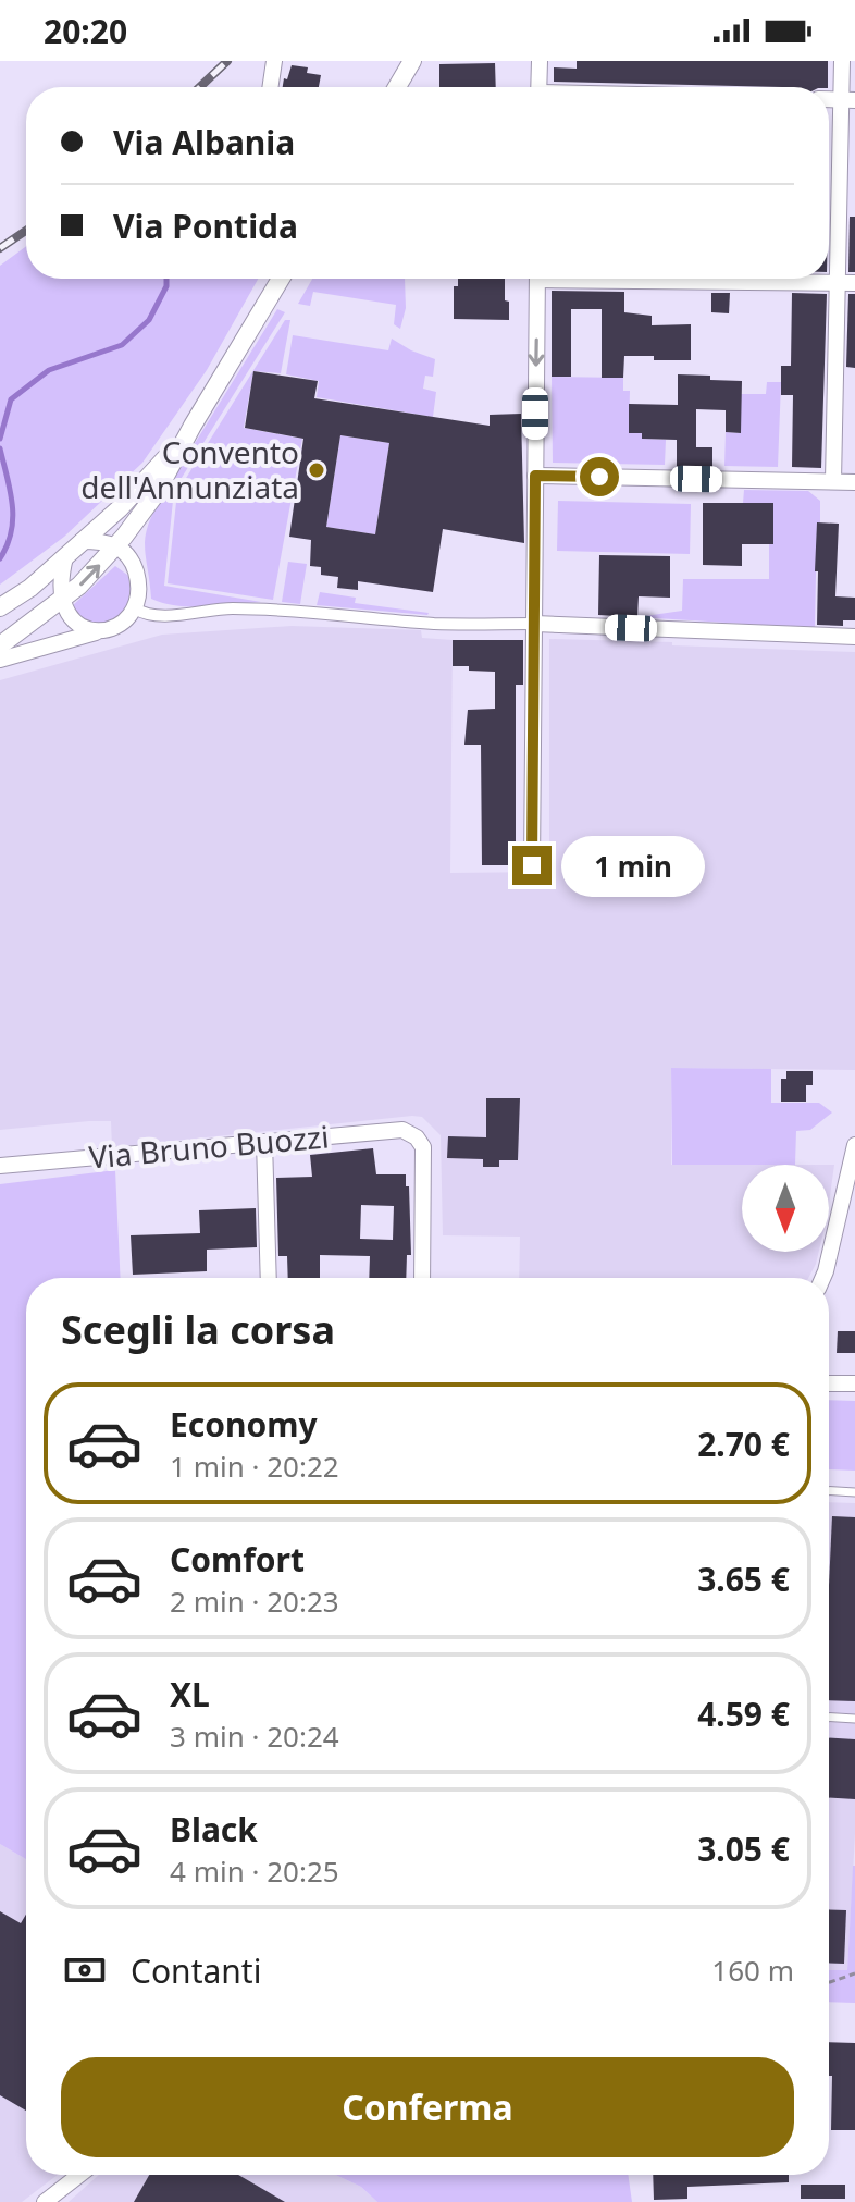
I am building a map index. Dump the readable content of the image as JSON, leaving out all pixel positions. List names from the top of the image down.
{
  "streets": {
    "street": ["Via Bruno Buozzi"]
  },
  "places": ["Convento dell'Annunziata"],
  "north": "bottom",
  "page": {
    "status": "20:20",
    "banner": ["Via Albania", "Via Pontida"],
    "bubble": "1 min",
    "heading": "Scegli la corsa",
    "list": [
      {
        "name": "Economy",
        "note": "1 min · 20:22",
        "value": "2.70 €"
      },
      {
        "name": "Comfort",
        "note": "2 min · 20:23",
        "value": "3.65 €"
      },
      {
        "name": "XL",
        "note": "3 min · 20:24",
        "value": "4.59 €"
      },
      {
        "name": "Black",
        "note": "4 min · 20:25",
        "value": "3.05 €"
      }
    ],
    "pay": ["Contanti", "160 m"],
    "buttons": "Conferma"
  }
}
